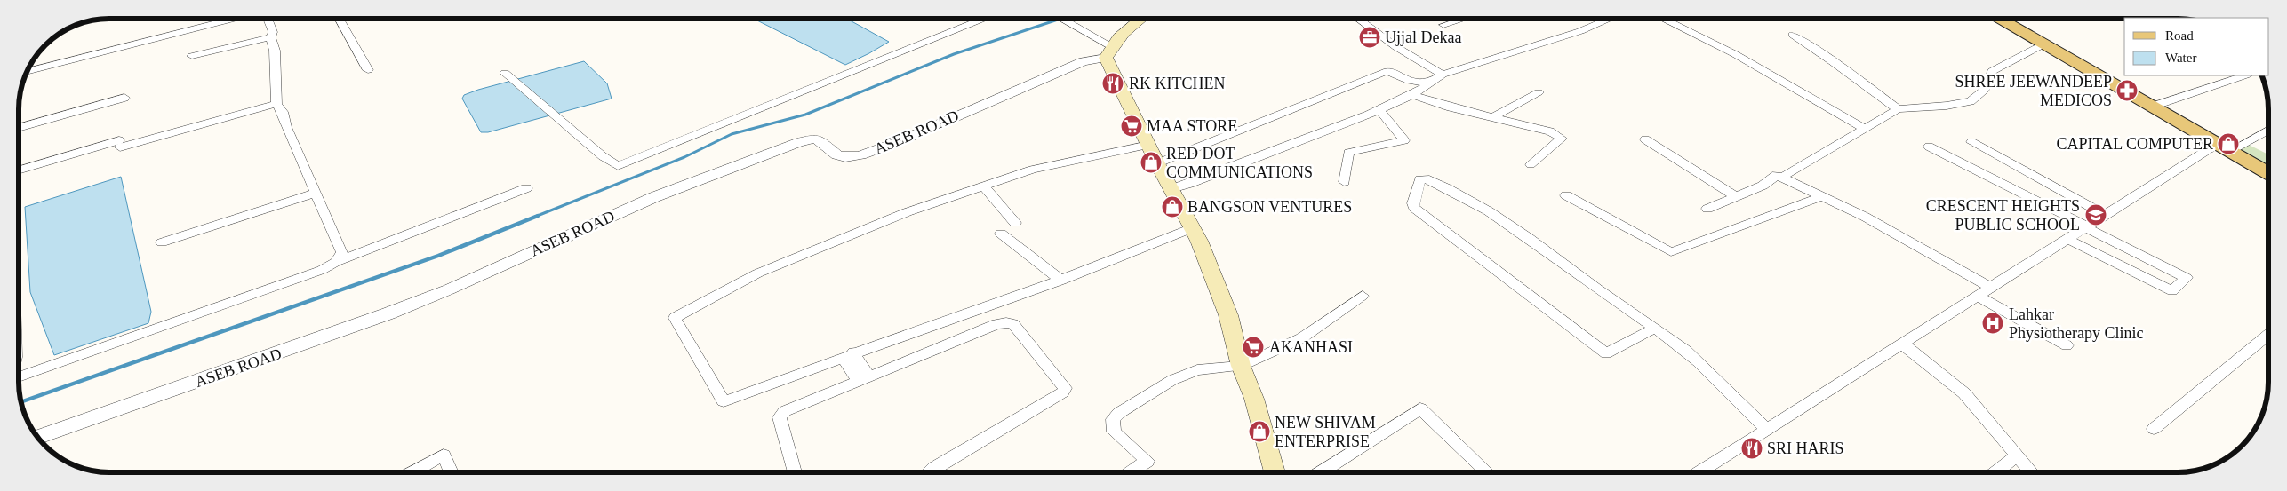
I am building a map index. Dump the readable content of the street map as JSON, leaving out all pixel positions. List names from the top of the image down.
{
  "streets": {
    "street": ["ASEB ROAD"]
  },
  "places": {
    "office": ["Ujjal Dekaa"],
    "restaurant": ["RK KITCHEN", "SRI HARIS"],
    "pharmacy": ["SHREE JEEWANDEEP MEDICOS"],
    "supermarket": ["MAA STORE", "AKANHASI"],
    "shop": [
      "CAPITAL COMPUTER",
      "RED DOT COMMUNICATIONS",
      "BANGSON VENTURES",
      "NEW SHIVAM ENTERPRISE"
    ],
    "school or university": ["CRESCENT HEIGHTS PUBLIC SCHOOL"],
    "hospital": ["Lahkar Physiotherapy Clinic"]
  },
  "legend": ["Road", "Water"]
}
